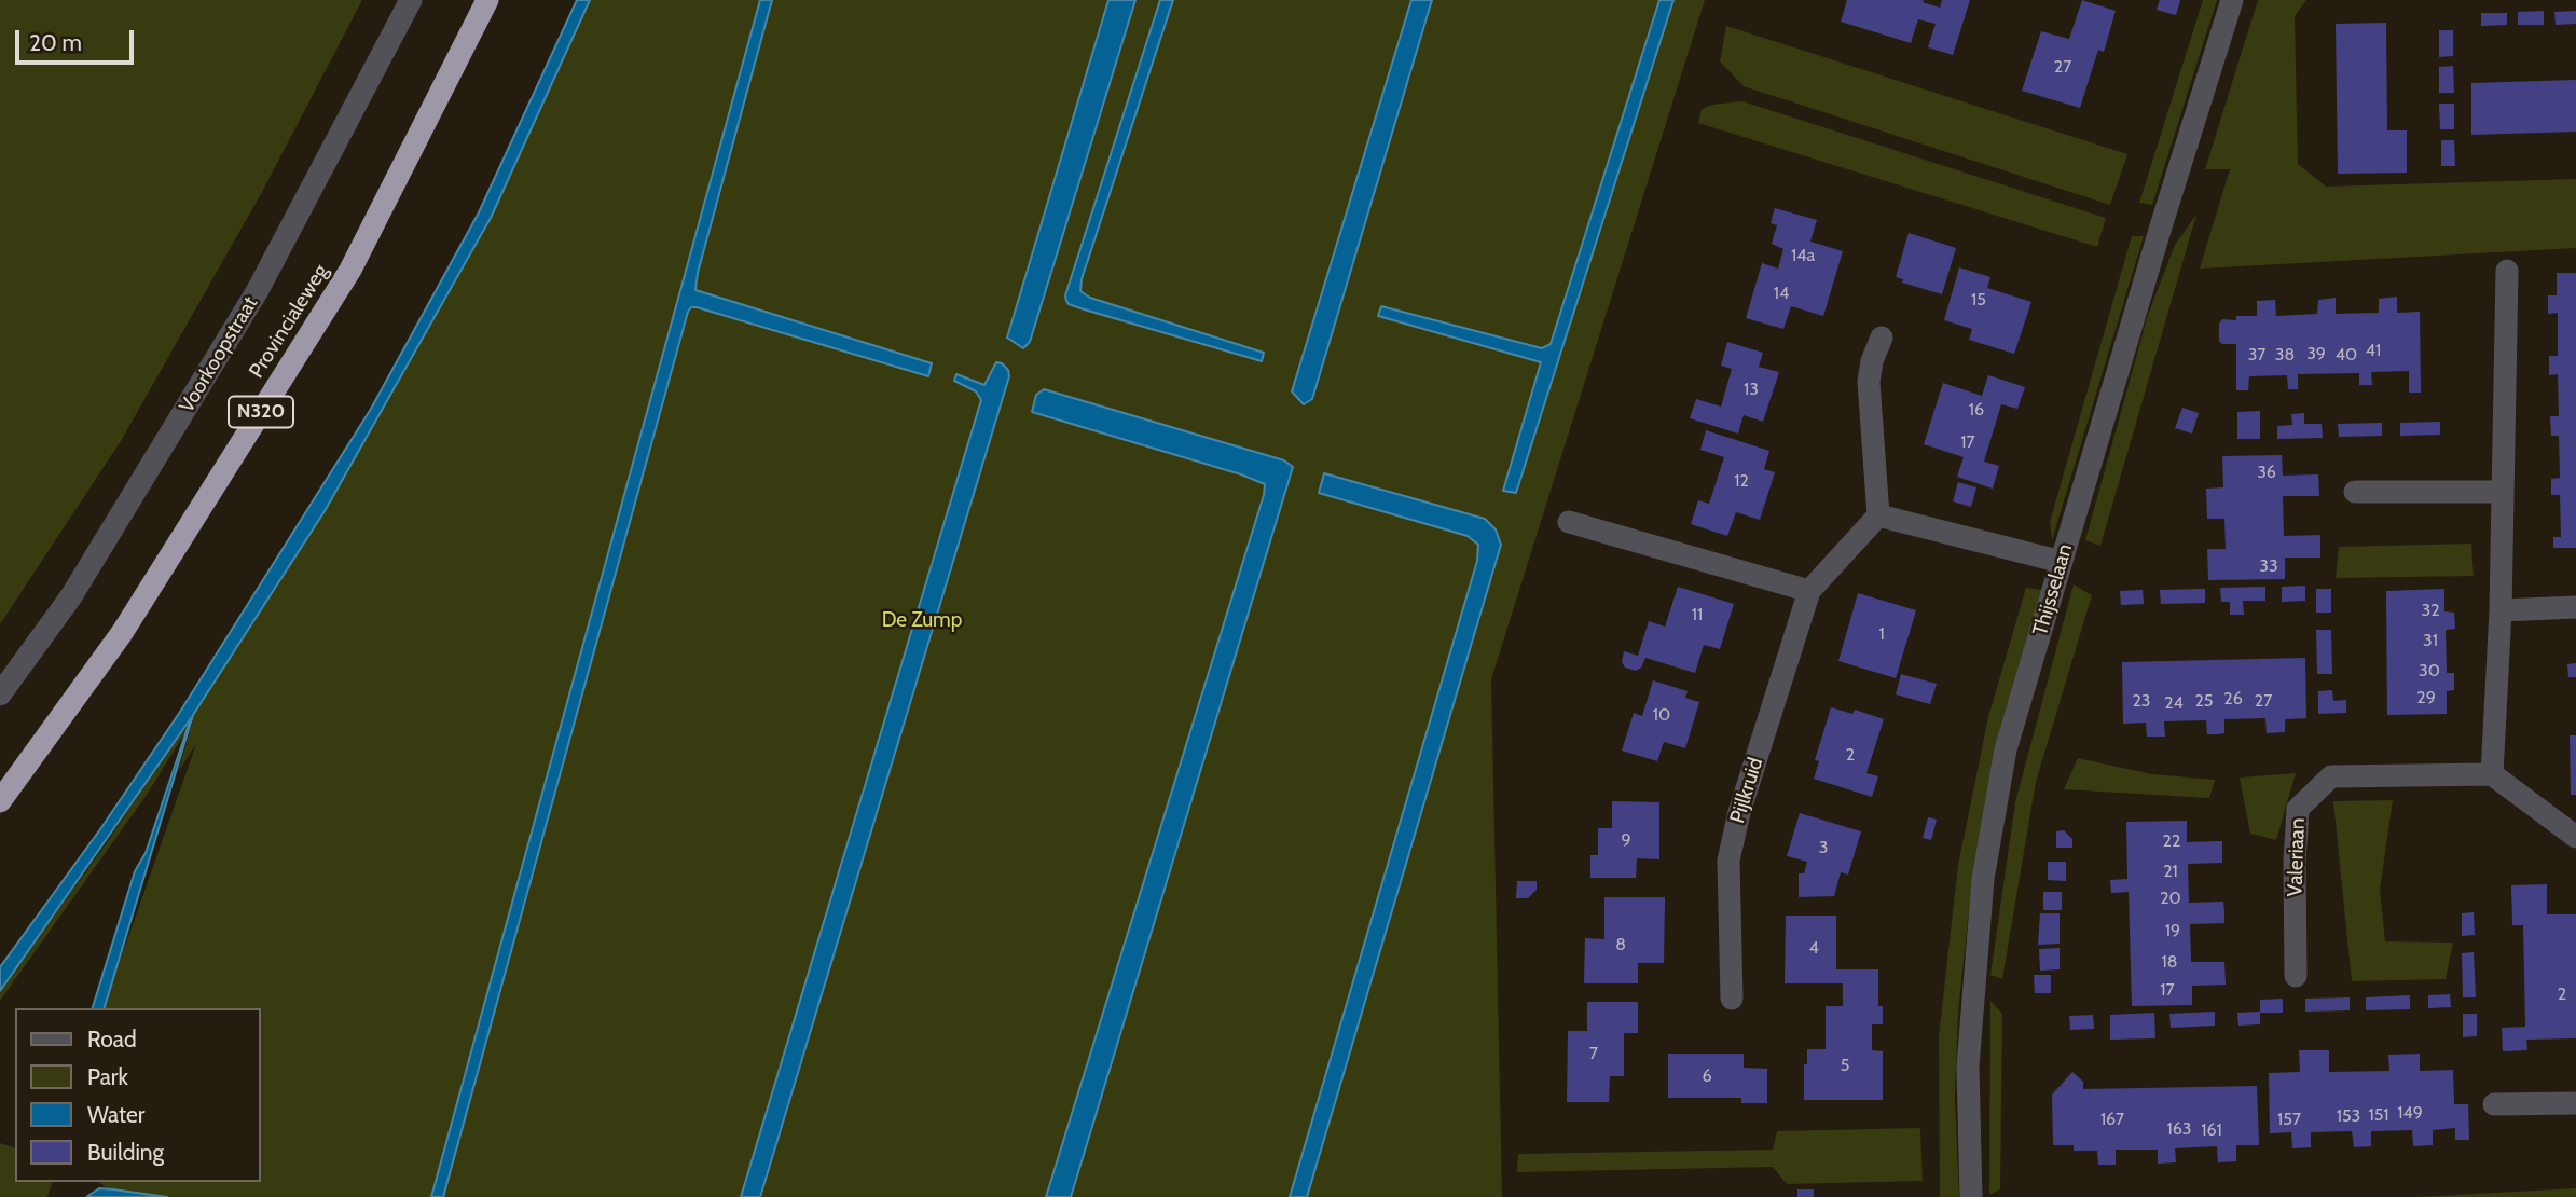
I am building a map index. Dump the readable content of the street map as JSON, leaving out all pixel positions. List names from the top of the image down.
{
  "streets": {
    "highway": ["Provincialeweg", "N320"],
    "street": [
      "Voorkoopstraat",
      "Thijsselaan",
      "Pijlkruid",
      "Valeriaan"
    ]
  },
  "parks": ["De Zump"],
  "house_numbers": [
    "27",
    "14a",
    "14",
    "15",
    "41",
    "39",
    "37",
    "38",
    "40",
    "13",
    "16",
    "17",
    "36",
    "12",
    "33",
    "32",
    "11",
    "1",
    "31",
    "30",
    "29",
    "26",
    "23",
    "25",
    "27",
    "24",
    "10",
    "2",
    "9",
    "22",
    "3",
    "21",
    "20",
    "19",
    "8",
    "4",
    "18",
    "17",
    "2",
    "7",
    "5",
    "6",
    "149",
    "151",
    "153",
    "167",
    "157",
    "163",
    "161"
  ],
  "legend": [
    "Road",
    "Park",
    "Water",
    "Building"
  ],
  "scale_bar": "20 m"
}
